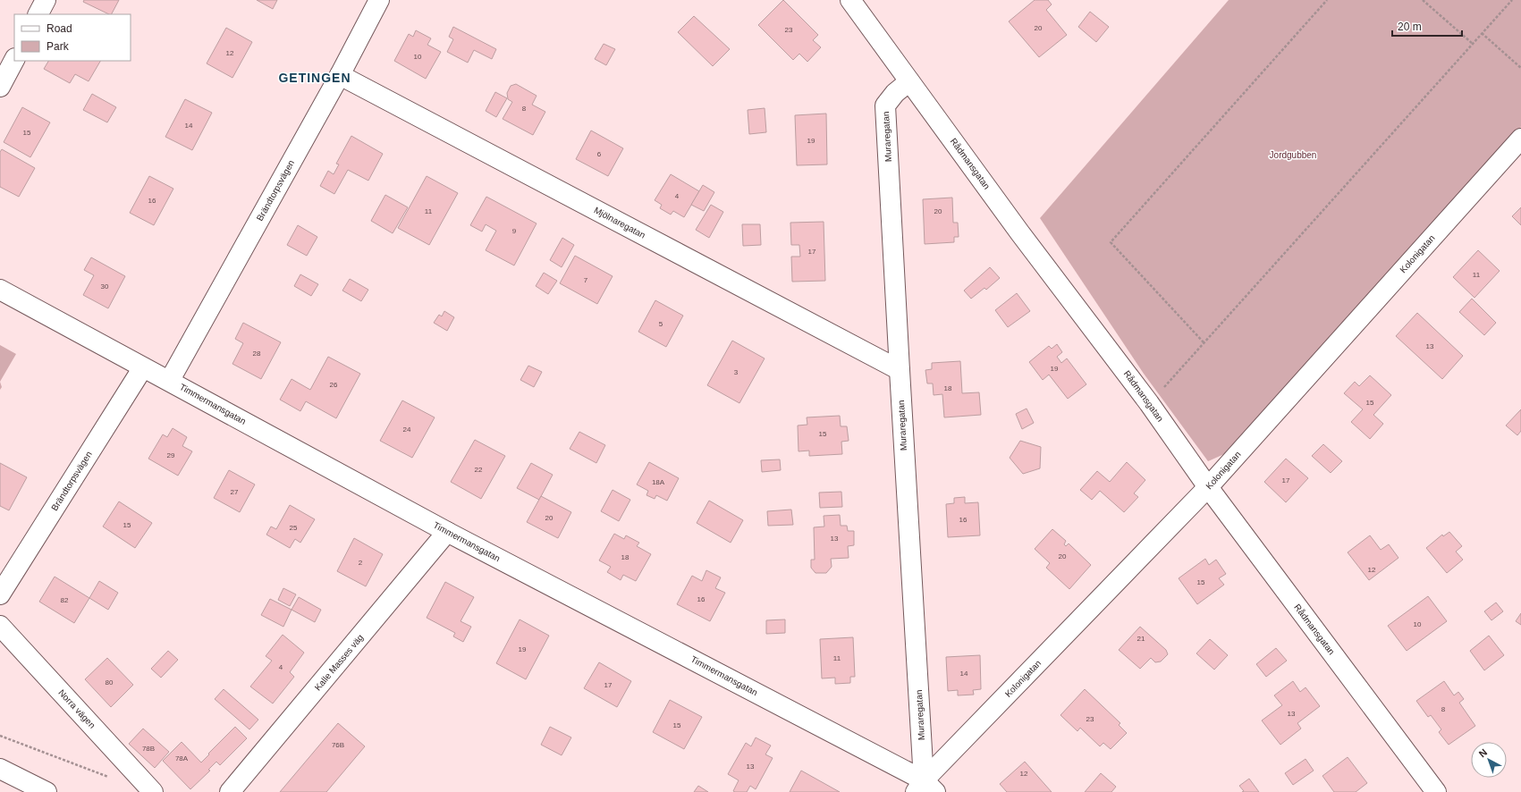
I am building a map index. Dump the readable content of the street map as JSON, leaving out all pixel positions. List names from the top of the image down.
{
  "streets": {
    "street": [
      "Muraregatan",
      "Rådmansgatan",
      "Brändtorpsvägen",
      "Mjölnaregatan",
      "Kolonigatan",
      "Timmermansgatan",
      "Kalle Masses väg",
      "Norra vägen"
    ]
  },
  "crossings": [
    ["Muraregatan", "Rådmansgatan"],
    ["Muraregatan", "Mjölnaregatan"],
    ["Muraregatan", "Kolonigatan"],
    ["Muraregatan", "Timmermansgatan"],
    ["Rådmansgatan", "Kolonigatan"],
    ["Brändtorpsvägen", "Mjölnaregatan"],
    ["Brändtorpsvägen", "Timmermansgatan"],
    ["Kolonigatan", "Timmermansgatan"],
    ["Timmermansgatan", "Kalle Masses väg"]
  ],
  "districts": ["GETINGEN"],
  "parks": ["Jordgubben"],
  "house_numbers": [
    "20",
    "23",
    "12",
    "10",
    "8",
    "14",
    "15",
    "19",
    "6",
    "4",
    "16",
    "11",
    "20",
    "9",
    "17",
    "11",
    "7",
    "30",
    "5",
    "13",
    "28",
    "19",
    "3",
    "26",
    "18",
    "15",
    "24",
    "15",
    "29",
    "22",
    "17",
    "18A",
    "27",
    "20",
    "16",
    "15",
    "25",
    "13",
    "20",
    "18",
    "2",
    "12",
    "15",
    "16",
    "82",
    "10",
    "21",
    "19",
    "11",
    "4",
    "14",
    "80",
    "17",
    "8",
    "13",
    "23",
    "15",
    "76B",
    "78B",
    "78A",
    "13",
    "12"
  ],
  "legend": ["Road", "Park"],
  "scale_bar": "20 m",
  "north": "top left"
}
